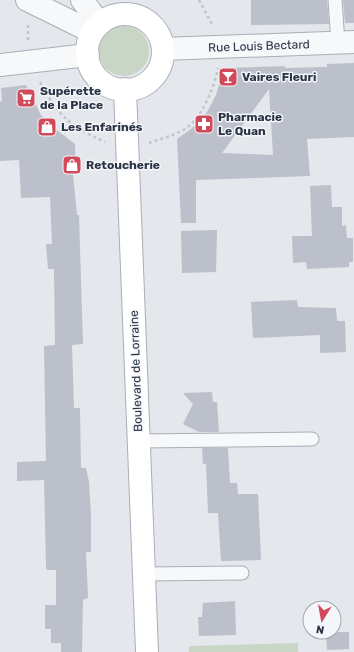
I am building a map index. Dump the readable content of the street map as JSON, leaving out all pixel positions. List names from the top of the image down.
{
  "streets": {
    "main road": ["Boulevard de Lorraine"],
    "street": ["Rue Louis Bectard"]
  },
  "crossings": [
    ["Rue Louis Bectard", "Boulevard de Lorraine"]
  ],
  "places": {
    "bar": ["Vaires Fleuri"],
    "supermarket": ["Supérette de la Place"],
    "pharmacy": ["Pharmacie Le Quan"],
    "shop": ["Les Enfarinés", "Retoucherie"]
  },
  "north": "bottom"
}
